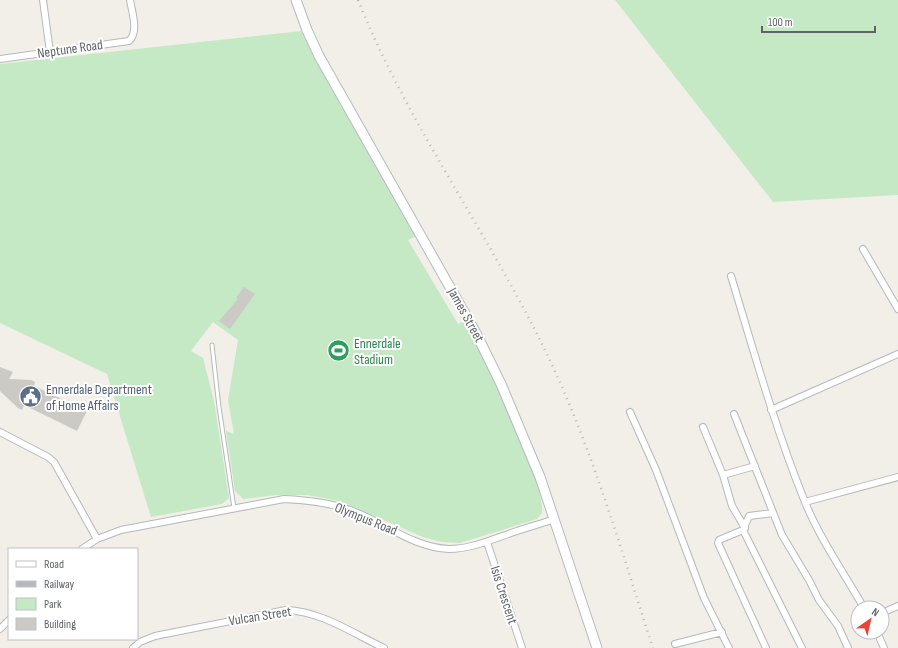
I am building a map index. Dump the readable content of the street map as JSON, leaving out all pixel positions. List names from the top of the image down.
{
  "streets": {
    "street": [
      "Neptune Road",
      "James Street",
      "Olympus Road",
      "Isis Crescent",
      "Vulcan Street"
    ]
  },
  "crossings": [
    ["James Street", "Olympus Road"],
    ["Olympus Road", "Isis Crescent"]
  ],
  "places": {
    "sports": ["Ennerdale Stadium"],
    "public building": ["Ennerdale Department of Home Affairs"]
  },
  "legend": [
    "Road",
    "Railway",
    "Park",
    "Building"
  ],
  "scale_bar": "100 m",
  "north": "top right"
}
